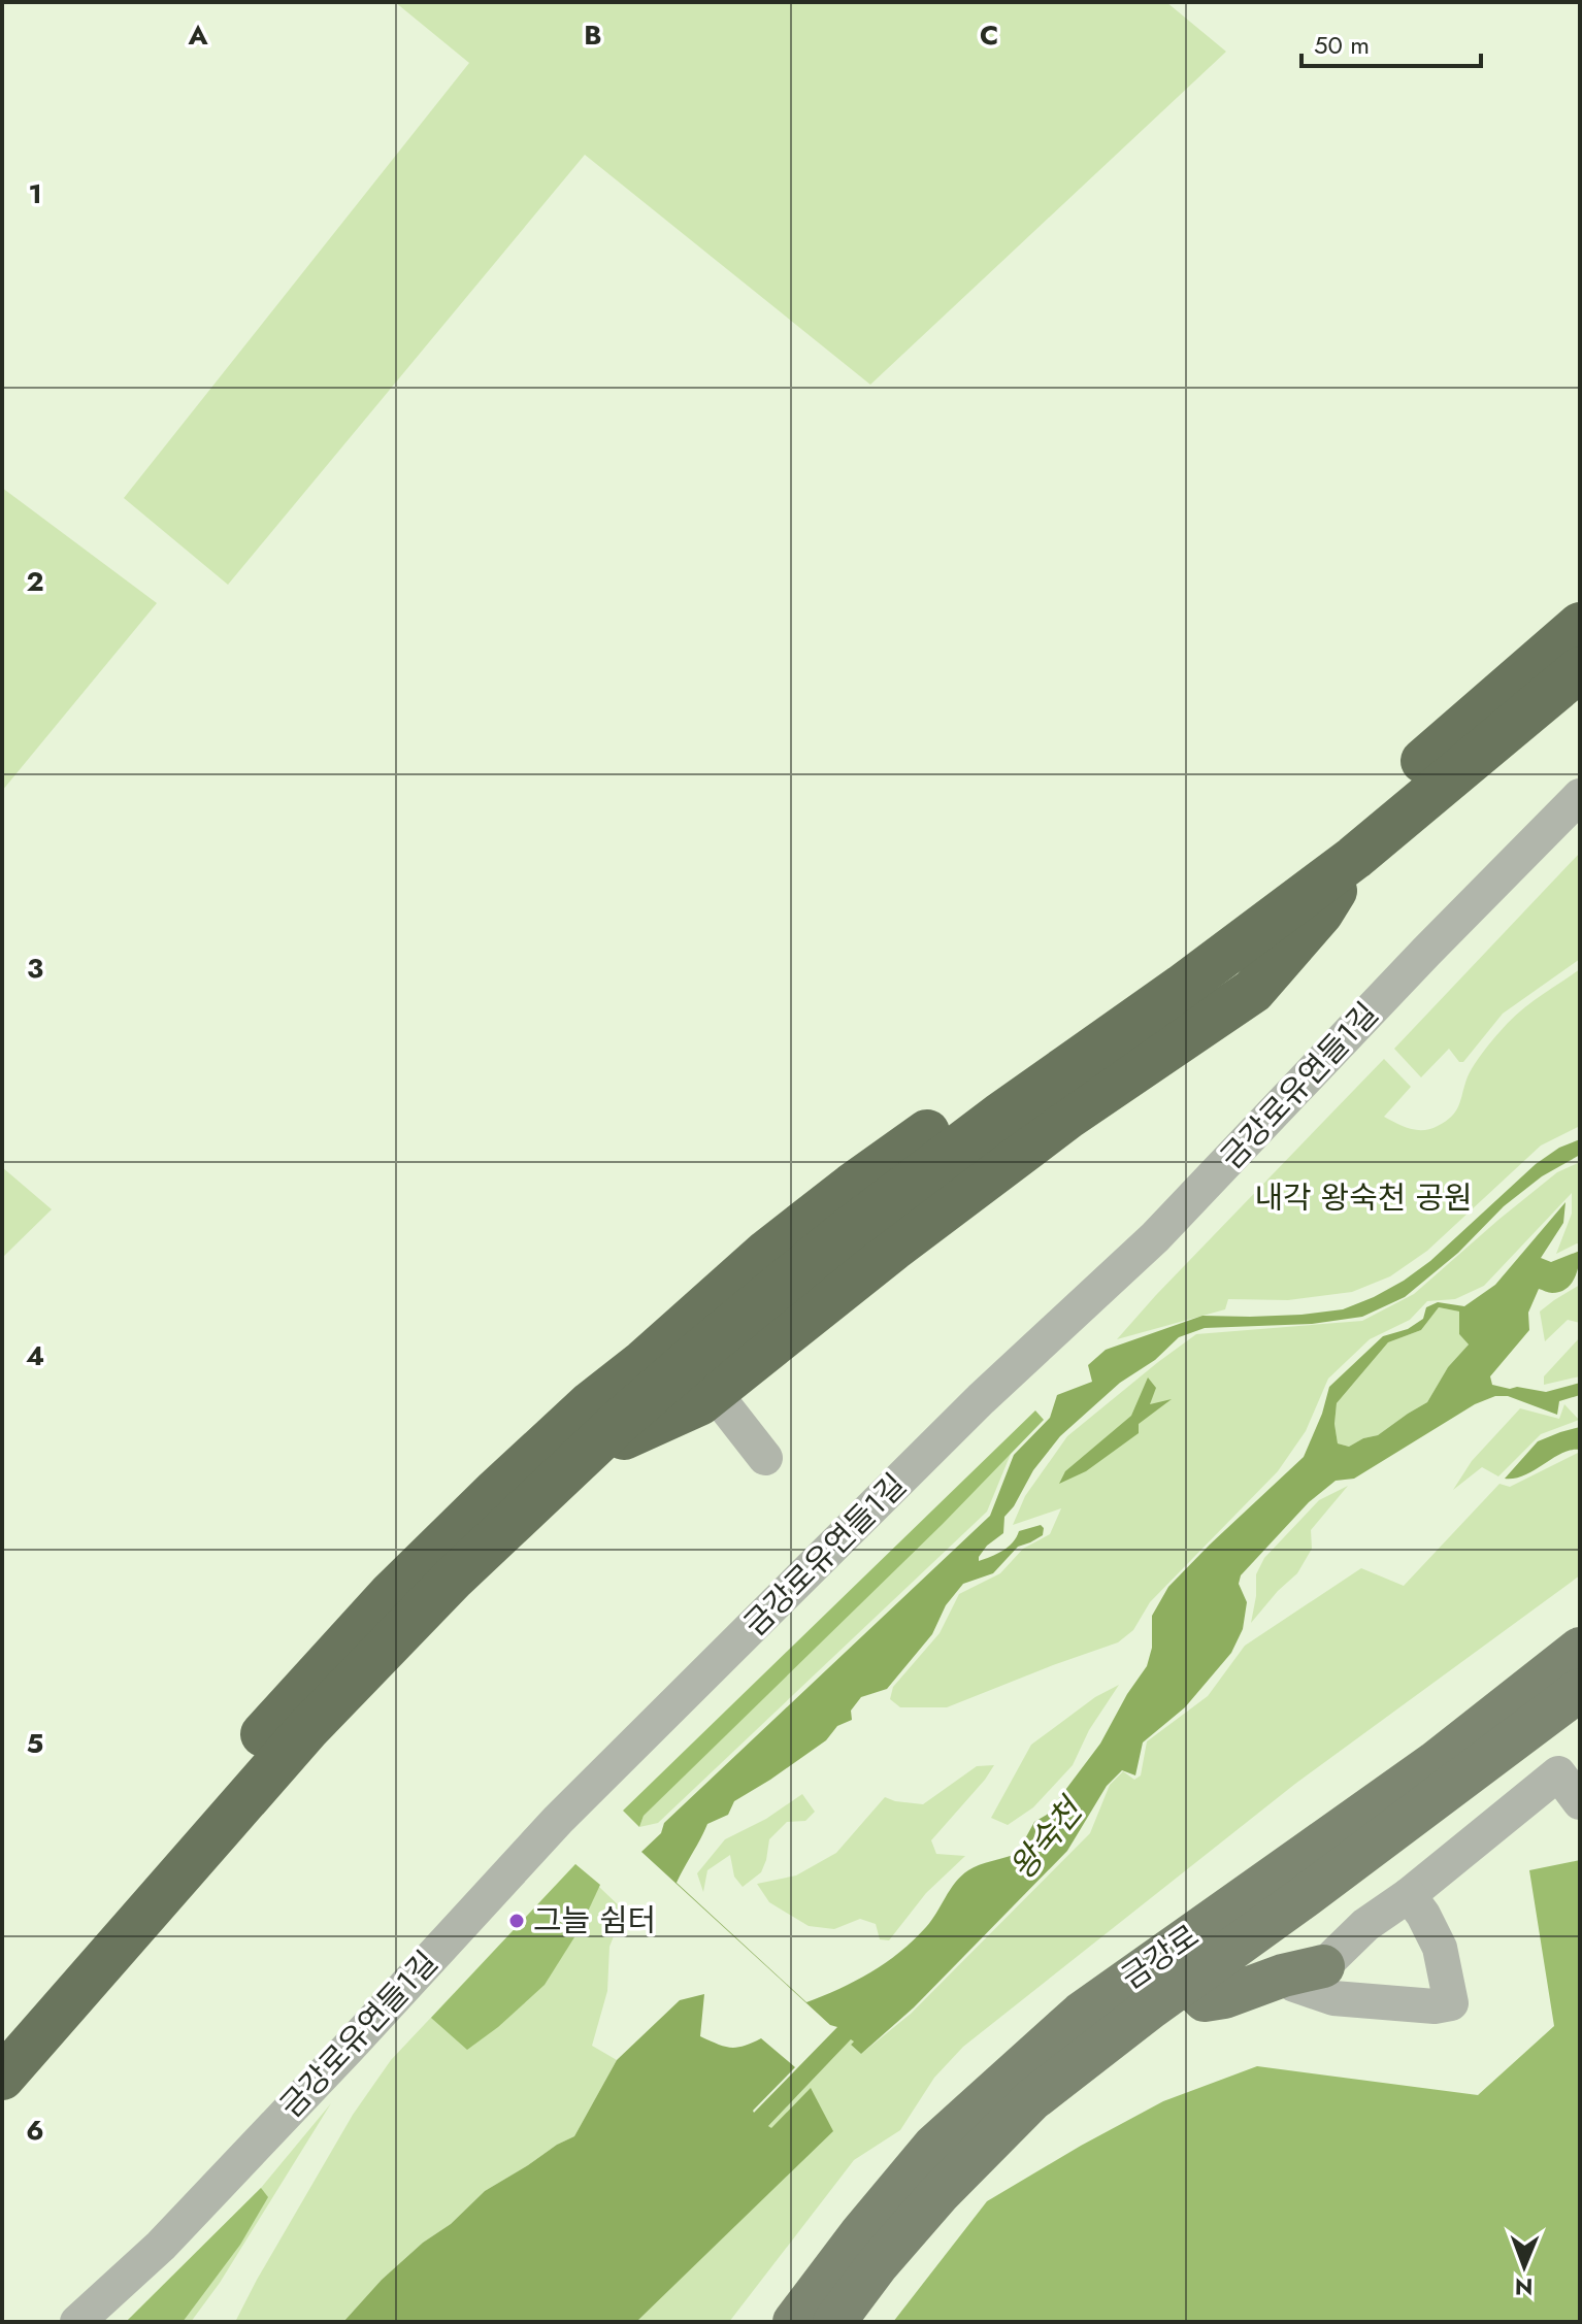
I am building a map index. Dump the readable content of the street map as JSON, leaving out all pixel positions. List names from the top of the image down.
{
  "streets": {
    "main road": ["금강로"],
    "street": ["금강로유연들1길"]
  },
  "water": ["왕숙천"],
  "parks": ["내각 왕숙천 공원"],
  "places": ["그늘 쉼터"],
  "scale_bar": "50 m",
  "north": "bottom",
  "grid": {
    "columns": ["A", "B", "C"],
    "rows": [
      "1",
      "2",
      "3",
      "4",
      "5",
      "6"
    ]
  }
}
